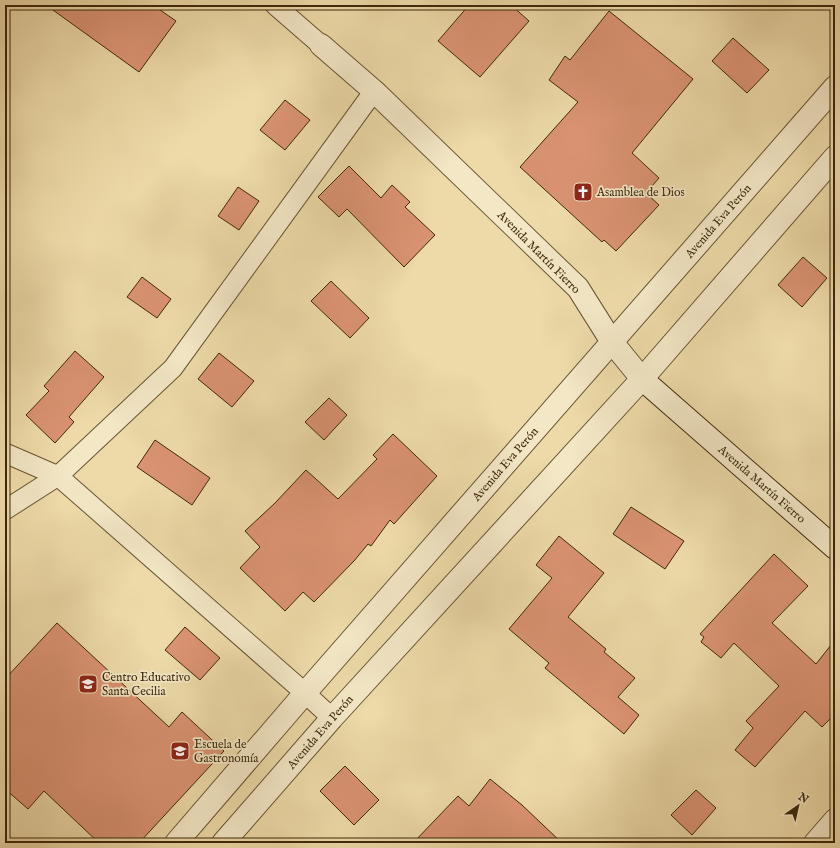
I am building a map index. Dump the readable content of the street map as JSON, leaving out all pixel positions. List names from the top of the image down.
{
  "streets": {
    "street": ["Avenida Eva Perón", "Avenida Martín Fierro"]
  },
  "crossings": [
    ["Avenida Eva Perón", "Avenida Martín Fierro"]
  ],
  "places": {
    "church": ["Asamblea de Dios"],
    "school or university": ["Centro Educativo Santa Cecilia", "Escuela de Gastronomía"]
  },
  "north": "top right"
}
